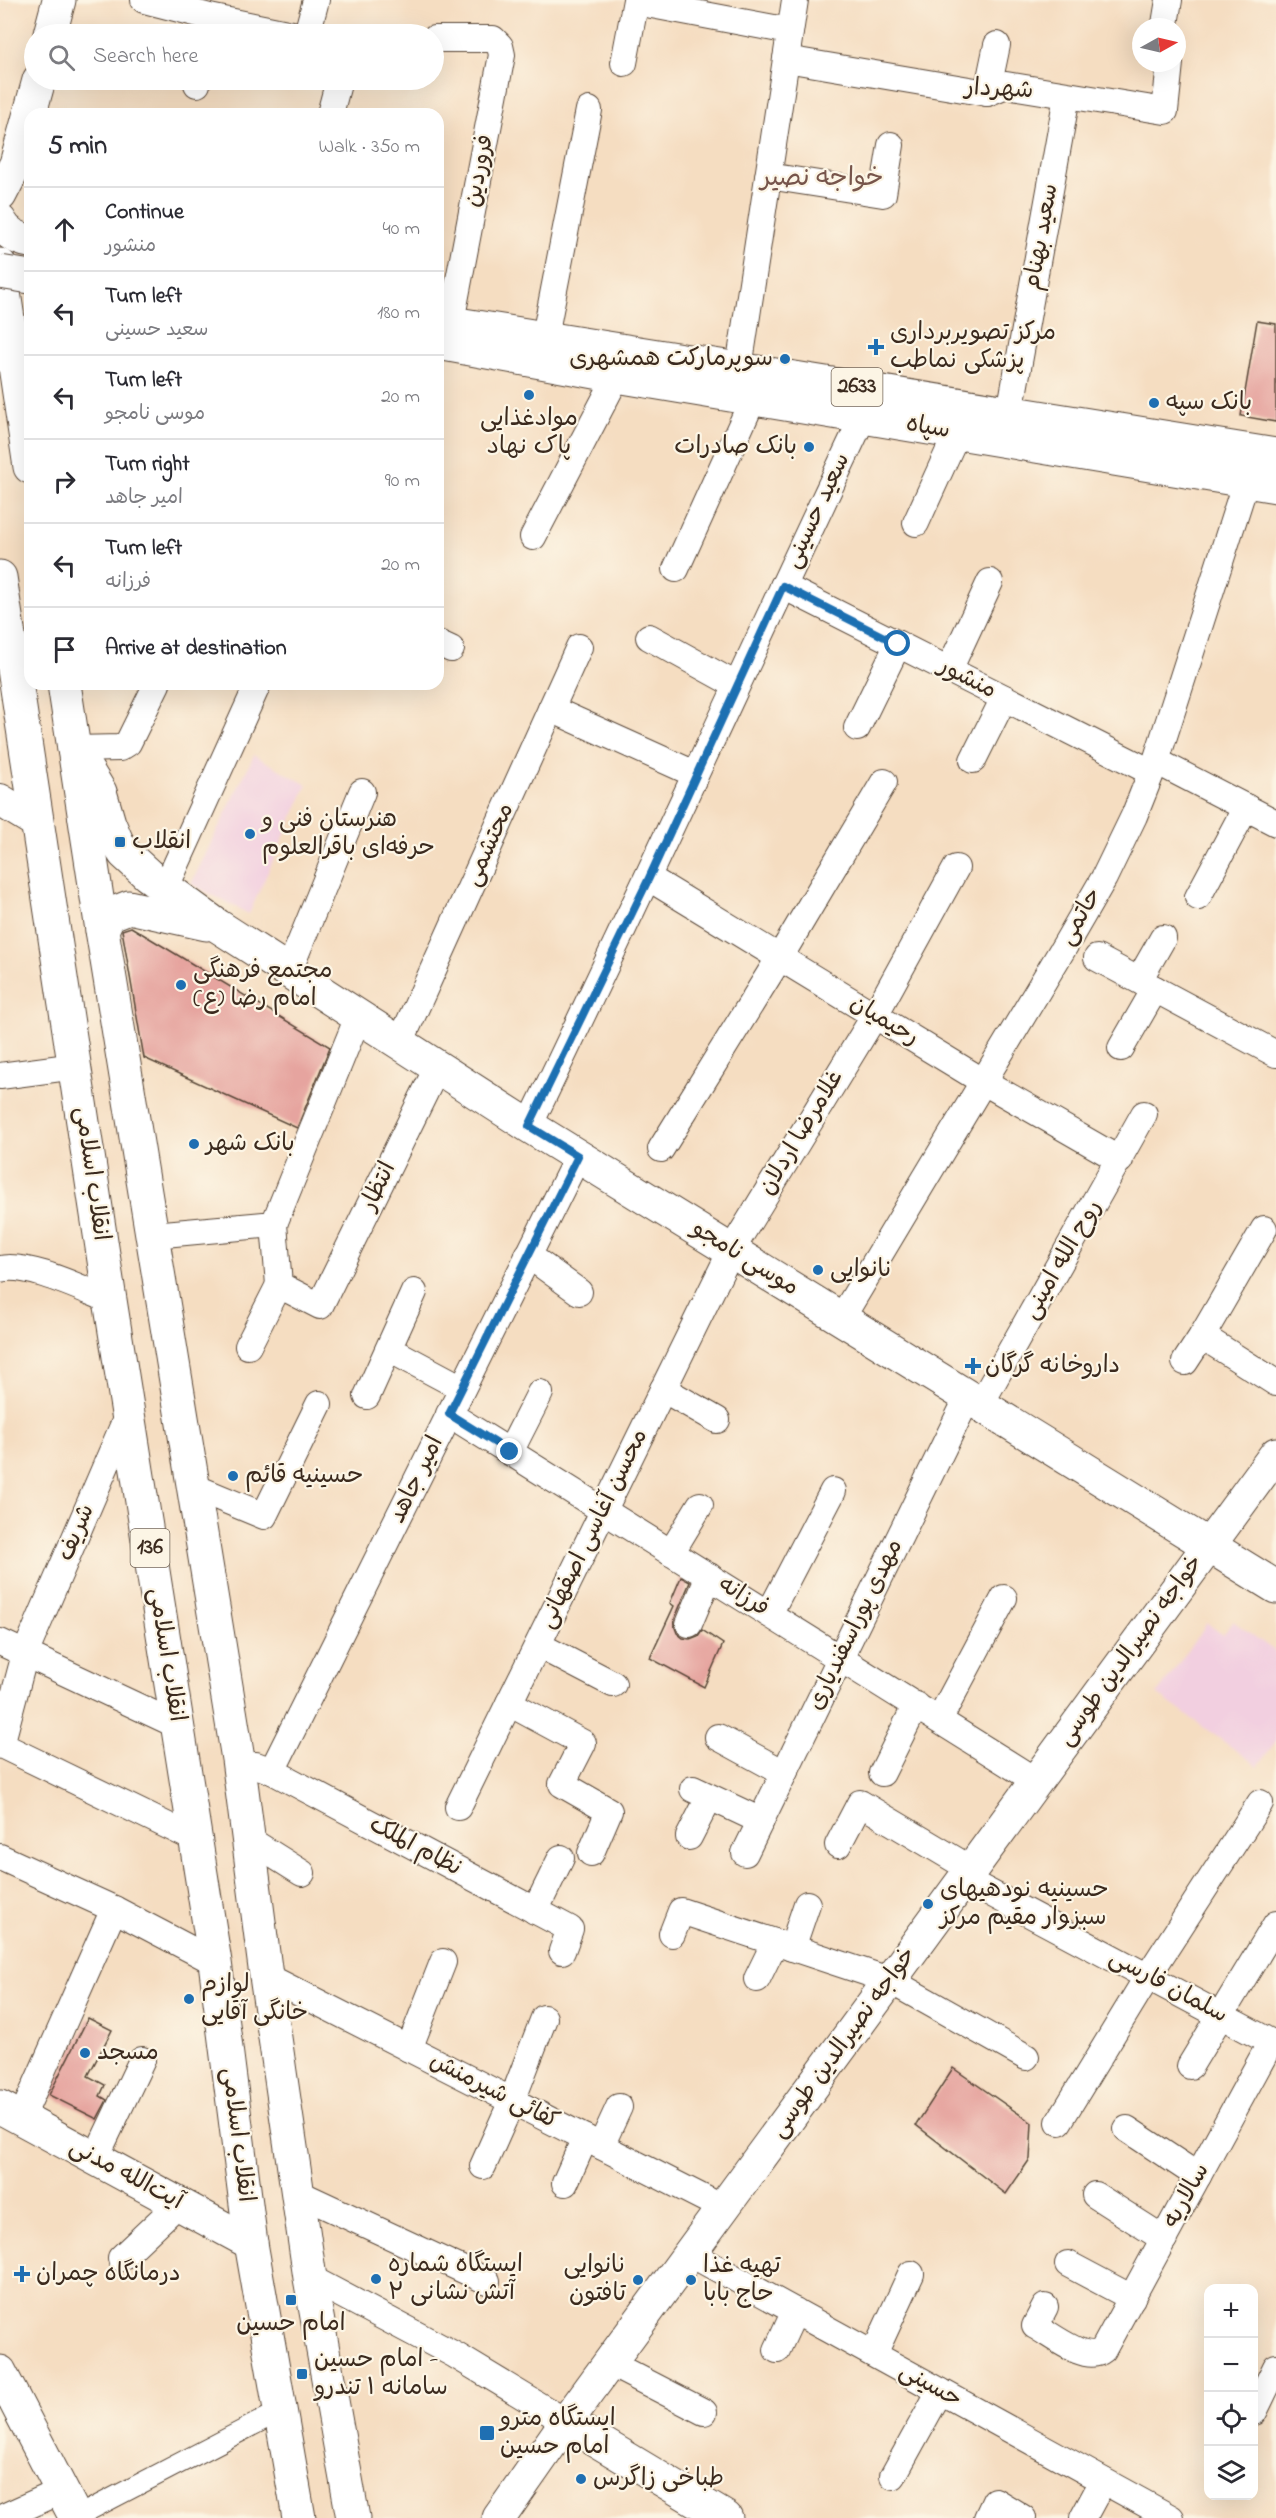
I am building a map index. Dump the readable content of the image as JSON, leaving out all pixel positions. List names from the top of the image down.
{
  "streets": {
    "main road": [
      "2633",
      "سپاه",
      "انقلاب اسلامی",
      "موسی نامجو",
      "136",
      "خواجه نصیرالدین طوسی",
      "آیت‌الله مدنی"
    ],
    "street": [
      "شهردار",
      "فروردین",
      "سعید بهنام",
      "سعید حسینی",
      "منشور",
      "محتشمی",
      "حاتمی",
      "رحیمیان",
      "غلامرضا اردلان",
      "انتظار",
      "روح الله امینی",
      "امیر جاهد",
      "محسن آغاسی اصفهانی",
      "شریف",
      "فرزانه",
      "مهدی پوراسفندیاری",
      "نظام الملک",
      "سلمان فارسی",
      "کفائی شیرمنش",
      "سالاریه",
      "حسینی"
    ]
  },
  "crossings": [
    ["شهردار", "سعید بهنام"],
    ["سعید بهنام", "سپاه"],
    ["2633", "سپاه"],
    ["سپاه", "سعید حسینی"],
    ["سپاه", "حاتمی"],
    ["سعید حسینی", "منشور"],
    ["سعید حسینی", "رحیمیان"],
    ["سعید حسینی", "موسی نامجو"],
    ["منشور", "حاتمی"],
    ["محتشمی", "موسی نامجو"],
    ["حاتمی", "رحیمیان"],
    ["حاتمی", "موسی نامجو"],
    ["رحیمیان", "غلامرضا اردلان"],
    ["رحیمیان", "روح الله امینی"],
    ["غلامرضا اردلان", "موسی نامجو"],
    ["غلامرضا اردلان", "محسن آغاسی اصفهانی"],
    ["انقلاب اسلامی", "موسی نامجو"],
    ["انقلاب اسلامی", "شریف"],
    ["انقلاب اسلامی", "نظام الملک"],
    ["انقلاب اسلامی", "کفائی شیرمنش"],
    ["انقلاب اسلامی", "آیت‌الله مدنی"],
    ["انتظار", "موسی نامجو"],
    ["موسی نامجو", "روح الله امینی"],
    ["موسی نامجو", "امیر جاهد"],
    ["موسی نامجو", "محسن آغاسی اصفهانی"],
    ["موسی نامجو", "مهدی پوراسفندیاری"],
    ["موسی نامجو", "خواجه نصیرالدین طوسی"],
    ["روح الله امینی", "مهدی پوراسفندیاری"],
    ["امیر جاهد", "فرزانه"],
    ["امیر جاهد", "نظام الملک"],
    ["محسن آغاسی اصفهانی", "فرزانه"],
    ["فرزانه", "مهدی پوراسفندیاری"],
    ["فرزانه", "خواجه نصیرالدین طوسی"],
    ["خواجه نصیرالدین طوسی", "سلمان فارسی"],
    ["خواجه نصیرالدین طوسی", "کفائی شیرمنش"],
    ["خواجه نصیرالدین طوسی", "حسینی"],
    ["سلمان فارسی", "سالاریه"]
  ],
  "districts": ["خواجه نصیر"],
  "places": {
    "health": ["مرکز تصویربرداری پزشکی نماطب", "داروخانه گرگان", "درمانگاه چمران"],
    "other": [
      "سوپرمارکت همشهری",
      "موادغذایی پاک نهاد",
      "بانک سپه",
      "بانک صادرات",
      "هنرستان فنی و حرفه‌ای باقرالعلوم",
      "مجتمع فرهنگی امام رضا (ع)",
      "بانک شهر",
      "نانوایی",
      "حسینیه قائم",
      "حسینیه نودهیهای سبزوار مقیم مرکز",
      "لوازم خانگی آقایی",
      "مسجد",
      "ایستگاه شماره ۲ آتش نشانی",
      "نانوایی تافتون",
      "تهیه غذا حاج بابا",
      "طباخی زاگرس"
    ],
    "transit": [
      "انقلاب",
      "امام حسین",
      "امام حسین - سامانه ۱ تندرو",
      "ایستگاه مترو امام حسین"
    ]
  },
  "north": "right",
  "page": {
    "search": "Search here",
    "heading": ["5 min", "Walk · 350 m"],
    "list": [
      ["Continue", "منشور", "40 m"],
      ["Turn left", "سعید حسینی", "180 m"],
      ["Turn left", "موسی نامجو", "20 m"],
      ["Turn right", "امیر جاهد", "90 m"],
      ["Turn left", "فرزانه", "20 m"],
      "Arrive at destination"
    ],
    "map_buttons": ["+", "−"]
  }
}
